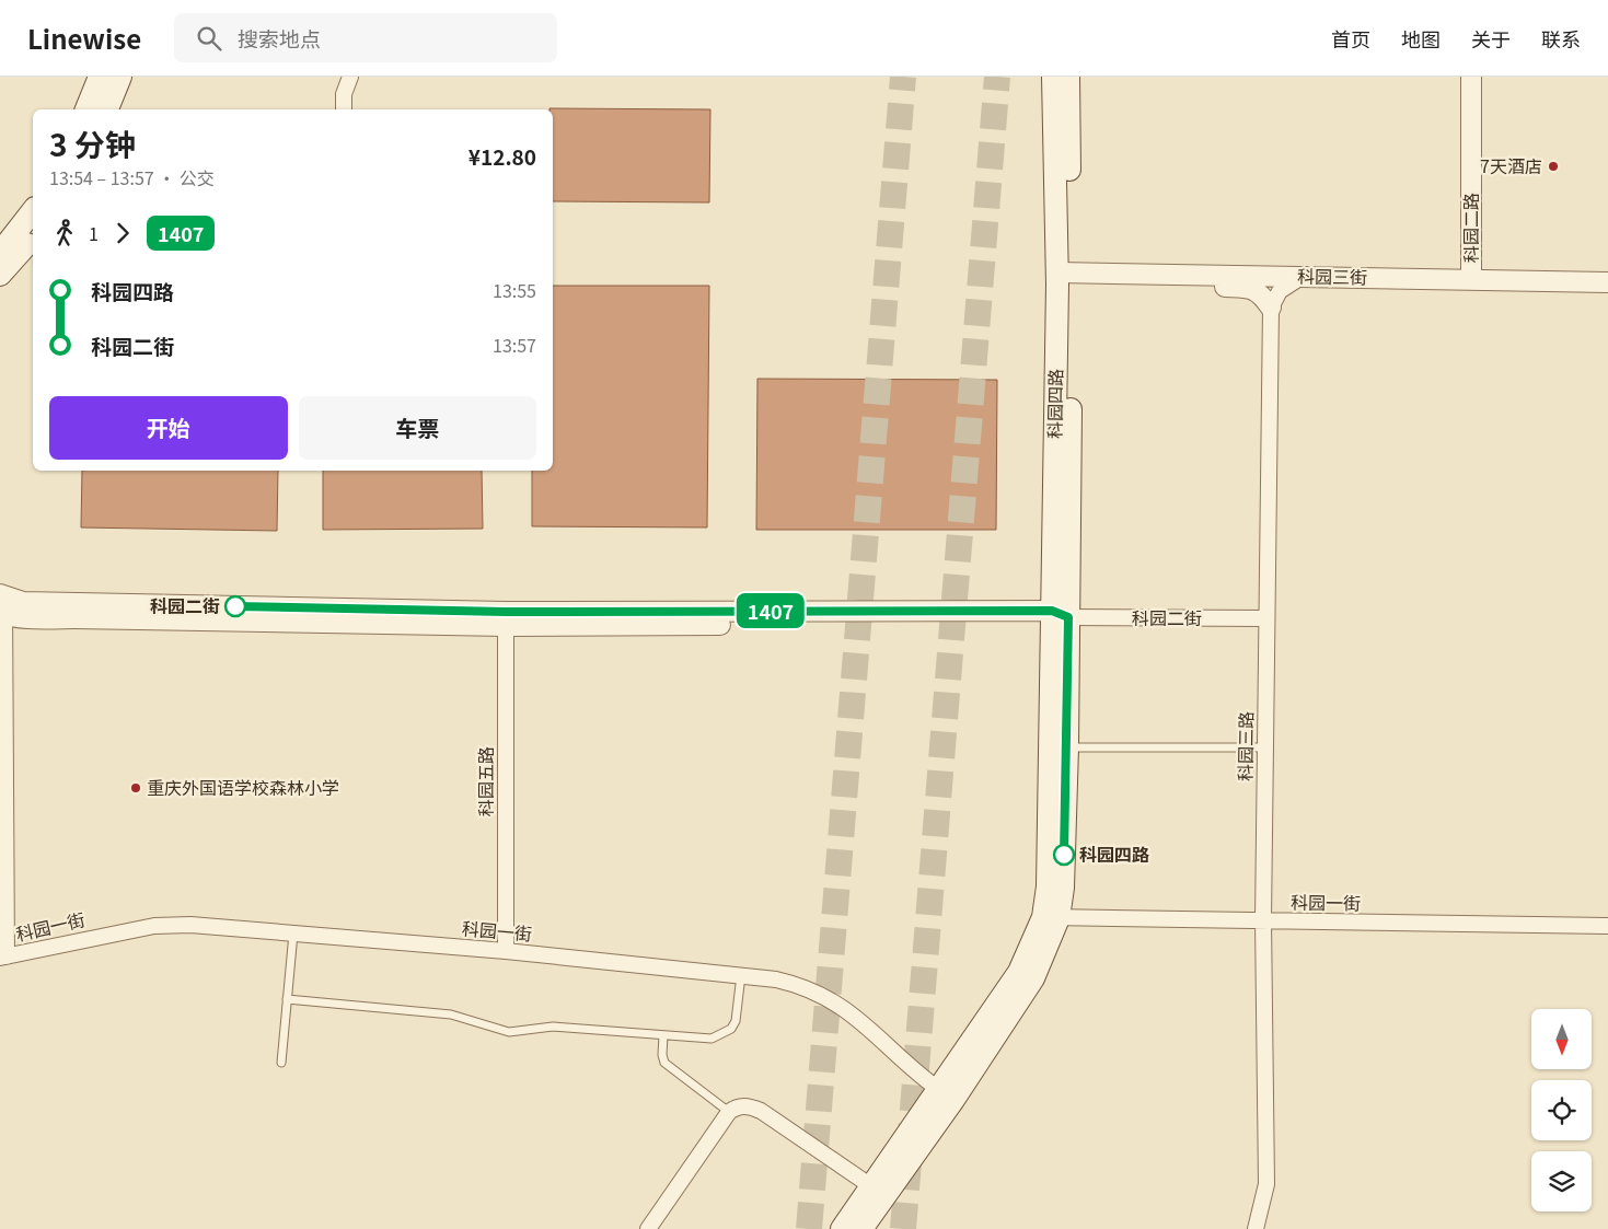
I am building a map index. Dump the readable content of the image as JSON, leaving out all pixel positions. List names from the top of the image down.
{
  "streets": {
    "main road": ["科园四路"],
    "street": [
      "科园二路",
      "科园三街",
      "科园二街",
      "科园三路",
      "科园五路",
      "科园一街"
    ]
  },
  "crossings": [
    ["科园二路", "科园三街"],
    ["科园三街", "科园四路"],
    ["科园四路", "科园二街"],
    ["科园四路", "科园一街"],
    ["科园二街", "科园三路"],
    ["科园二街", "科园五路"],
    ["科园三路", "科园一街"],
    ["科园五路", "科园一街"]
  ],
  "places": [
    "7天酒店",
    "科园二街",
    "重庆外国语学校森林小学",
    "科园四路"
  ],
  "lines": ["bus line 1407"],
  "north": "bottom",
  "page": {
    "header": "Linewise",
    "search": "搜索地点",
    "nav": [
      "首页",
      "地图",
      "关于",
      "联系"
    ],
    "on_map": "1407",
    "heading": ["3 分钟", "13:54 – 13:57 · 公交", "¥12.80"],
    "legs": ["1", "1407"],
    "list": [
      {
        "name": "科园四路",
        "value": "13:55"
      },
      {
        "name": "科园二街",
        "value": "13:57"
      }
    ],
    "buttons": ["开始", "车票"]
  }
}
